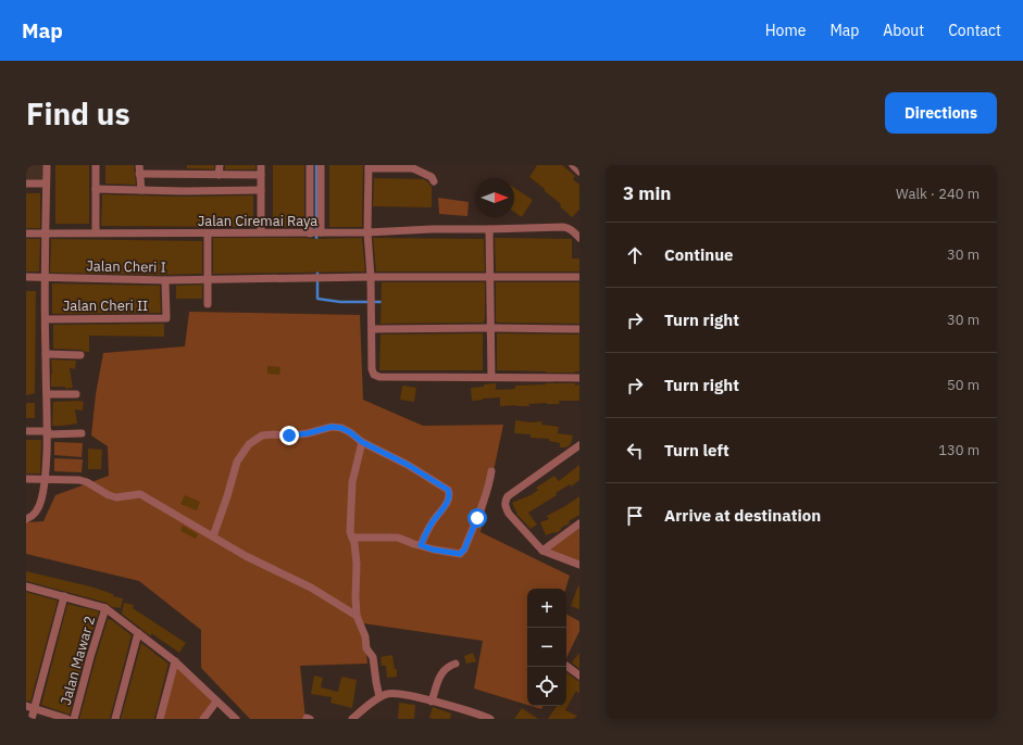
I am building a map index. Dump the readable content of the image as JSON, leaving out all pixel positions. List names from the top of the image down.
{
  "streets": {
    "street": [
      "Jalan Ciremai Raya",
      "Jalan Cheri I",
      "Jalan Cheri II",
      "Jalan Mawar 2"
    ]
  },
  "crossings": [
    ["Jalan Cheri I", "Jalan Cheri II"]
  ],
  "north": "right",
  "page": {
    "header": "Map",
    "nav": [
      "Home",
      "Map",
      "About",
      "Contact"
    ],
    "buttons": "Directions",
    "title": "Find us",
    "heading": ["3 min", "Walk · 240 m"],
    "list": [
      ["Continue", "30 m"],
      ["Turn right", "30 m"],
      ["Turn right", "50 m"],
      ["Turn left", "130 m"],
      "Arrive at destination"
    ],
    "map_buttons": ["+", "−"]
  }
}
